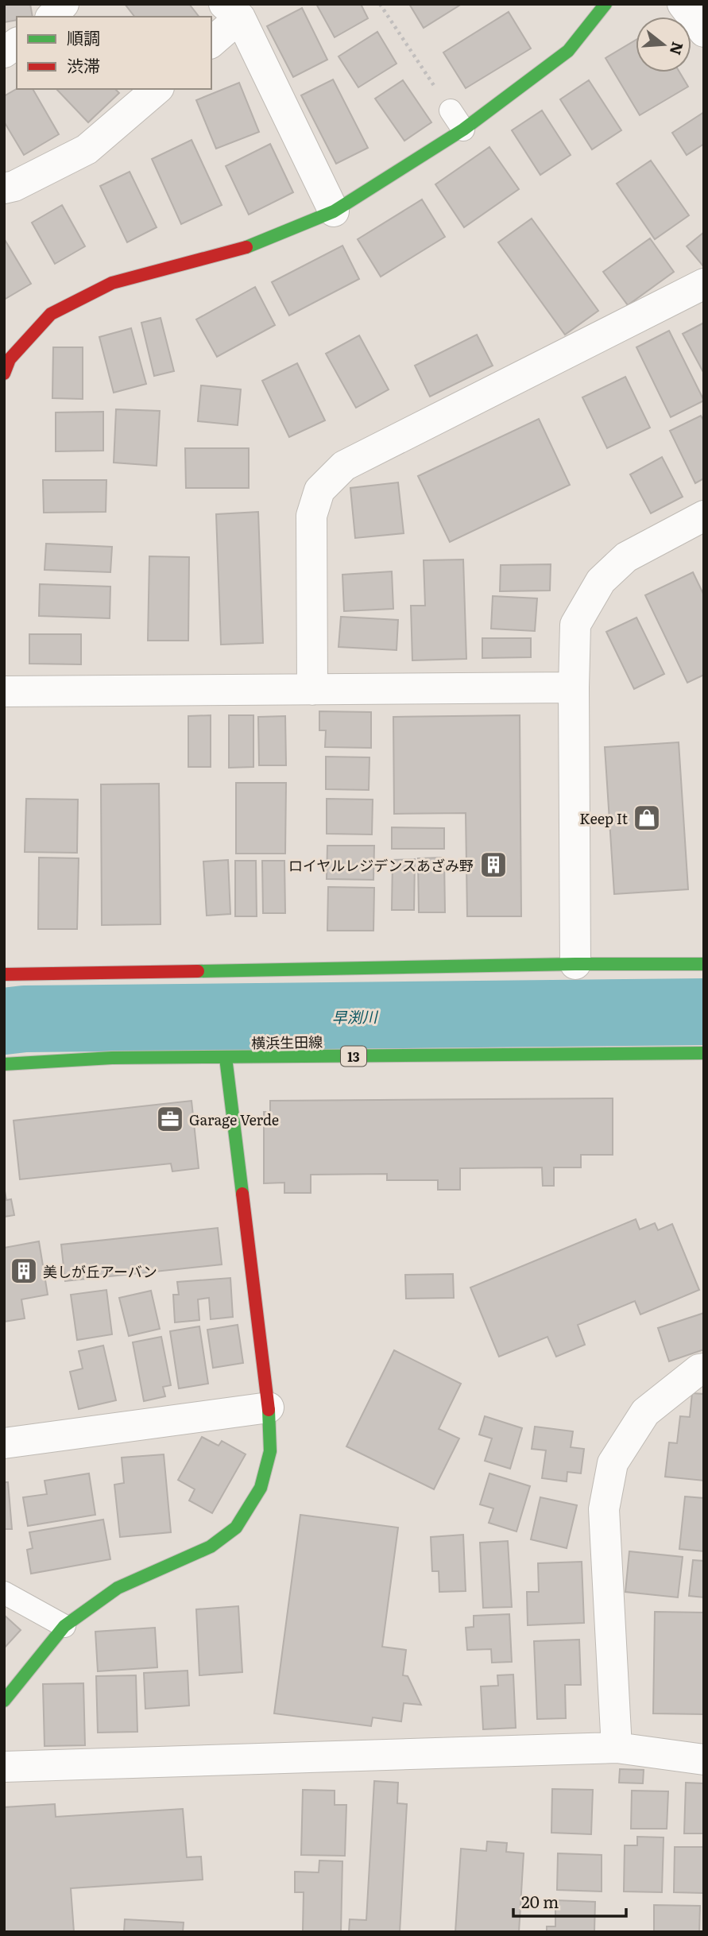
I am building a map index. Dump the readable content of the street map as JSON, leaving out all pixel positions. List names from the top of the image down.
{
  "streets": {
    "street": ["横浜生田線", "13"]
  },
  "water": ["早渕川"],
  "places": {
    "shop": ["Keep It"],
    "building": ["ロイヤルレジデンスあざみ野", "美しが丘アーバン"],
    "office": ["Garage Verde"]
  },
  "legend": ["順調", "渋滞"],
  "scale_bar": "20 m",
  "north": "right"
}
